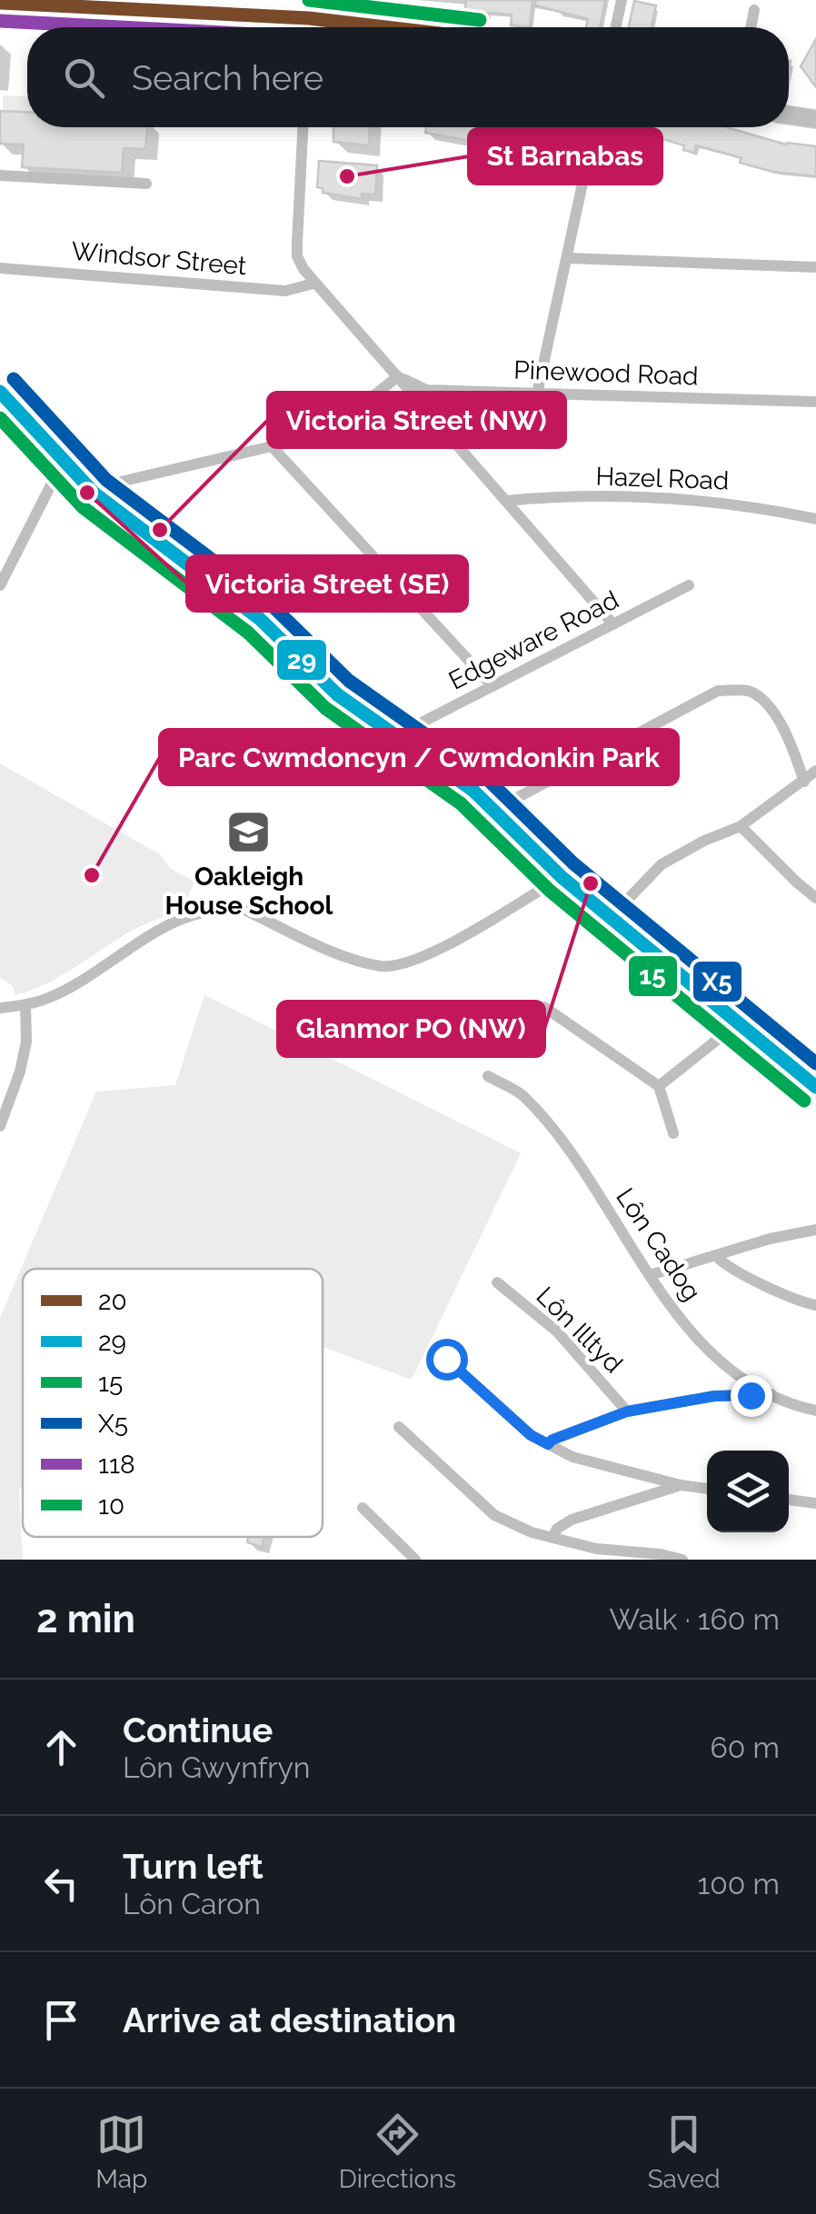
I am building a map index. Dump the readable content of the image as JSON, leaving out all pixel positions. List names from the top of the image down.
{
  "streets": {
    "street": [
      "Windsor Street",
      "Pinewood Road",
      "Hazel Road",
      "Edgeware Road",
      "Lôn Cadog",
      "Lôn Illtyd"
    ]
  },
  "places": {
    "other": [
      "St Barnabas",
      "Victoria Street (SE)",
      "Victoria Street (NW)",
      "Parc Cwmdoncyn / Cwmdonkin Park",
      "Glanmor PO (NW)"
    ],
    "school or university": ["Oakleigh House School"]
  },
  "lines": [
    "transit line 10",
    "transit line 20",
    "transit line 118",
    "transit line X5",
    "transit line 29",
    "transit line 15"
  ],
  "legend": [
    "20",
    "29",
    "15",
    "X5",
    "118",
    "10"
  ],
  "page": {
    "search": "Search here",
    "heading": ["2 min", "Walk · 160 m"],
    "list": [
      ["Continue", "Lôn Gwynfryn", "60 m"],
      ["Turn left", "Lôn Caron", "100 m"],
      "Arrive at destination"
    ],
    "nav": ["Map", "Directions", "Saved"]
  }
}
